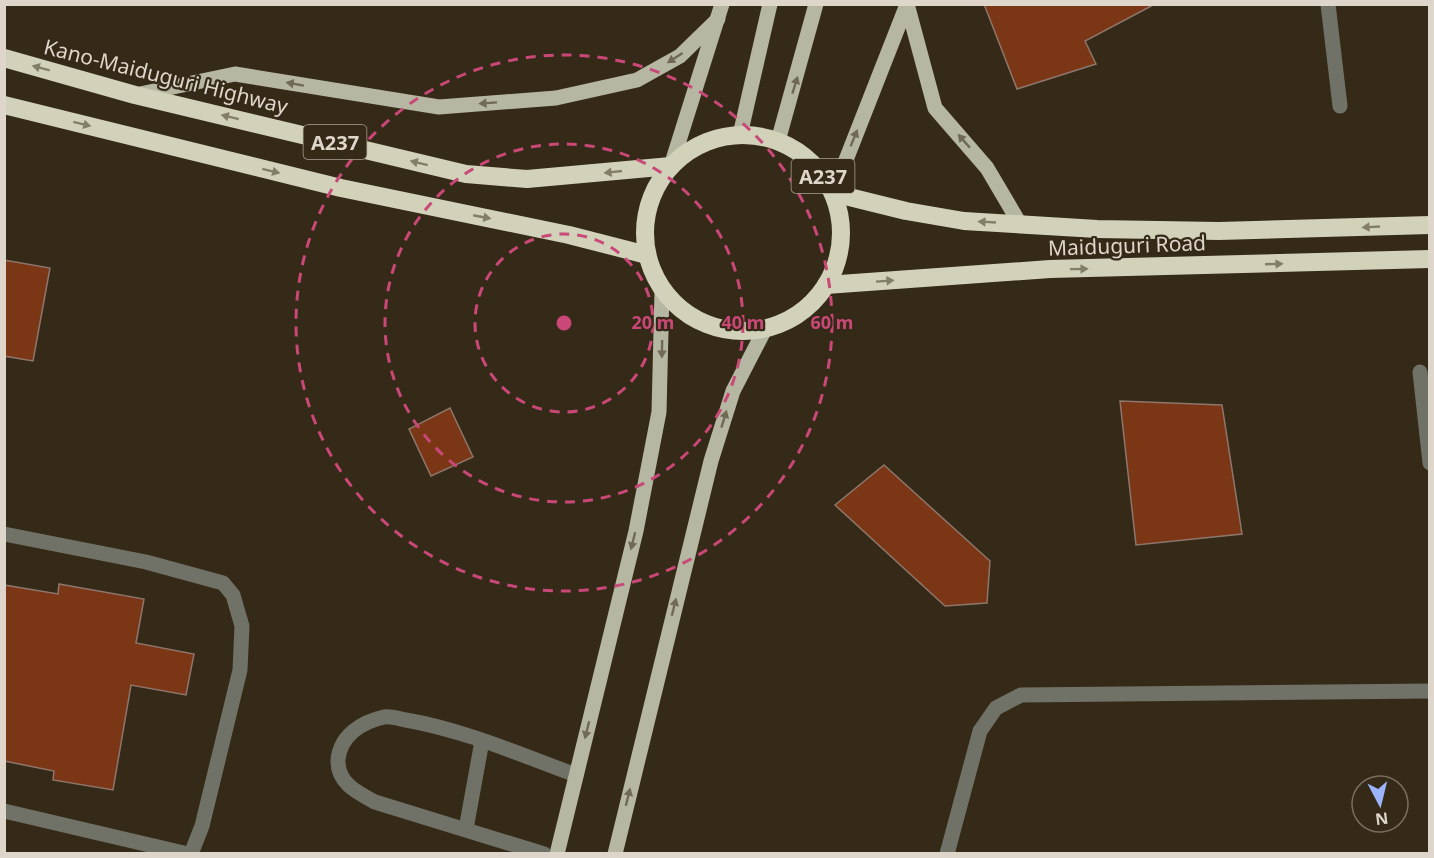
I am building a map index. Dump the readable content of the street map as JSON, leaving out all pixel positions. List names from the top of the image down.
{
  "streets": {
    "highway": ["Kano-Maiduguri Highway", "A237", "Maiduguri Road"]
  },
  "crossings": [
    ["Kano-Maiduguri Highway", "A237"],
    ["Kano-Maiduguri Highway", "Maiduguri Road"],
    ["A237", "Maiduguri Road"]
  ],
  "north": "bottom",
  "rings": ["20 m", "40 m", "60 m"]
}
